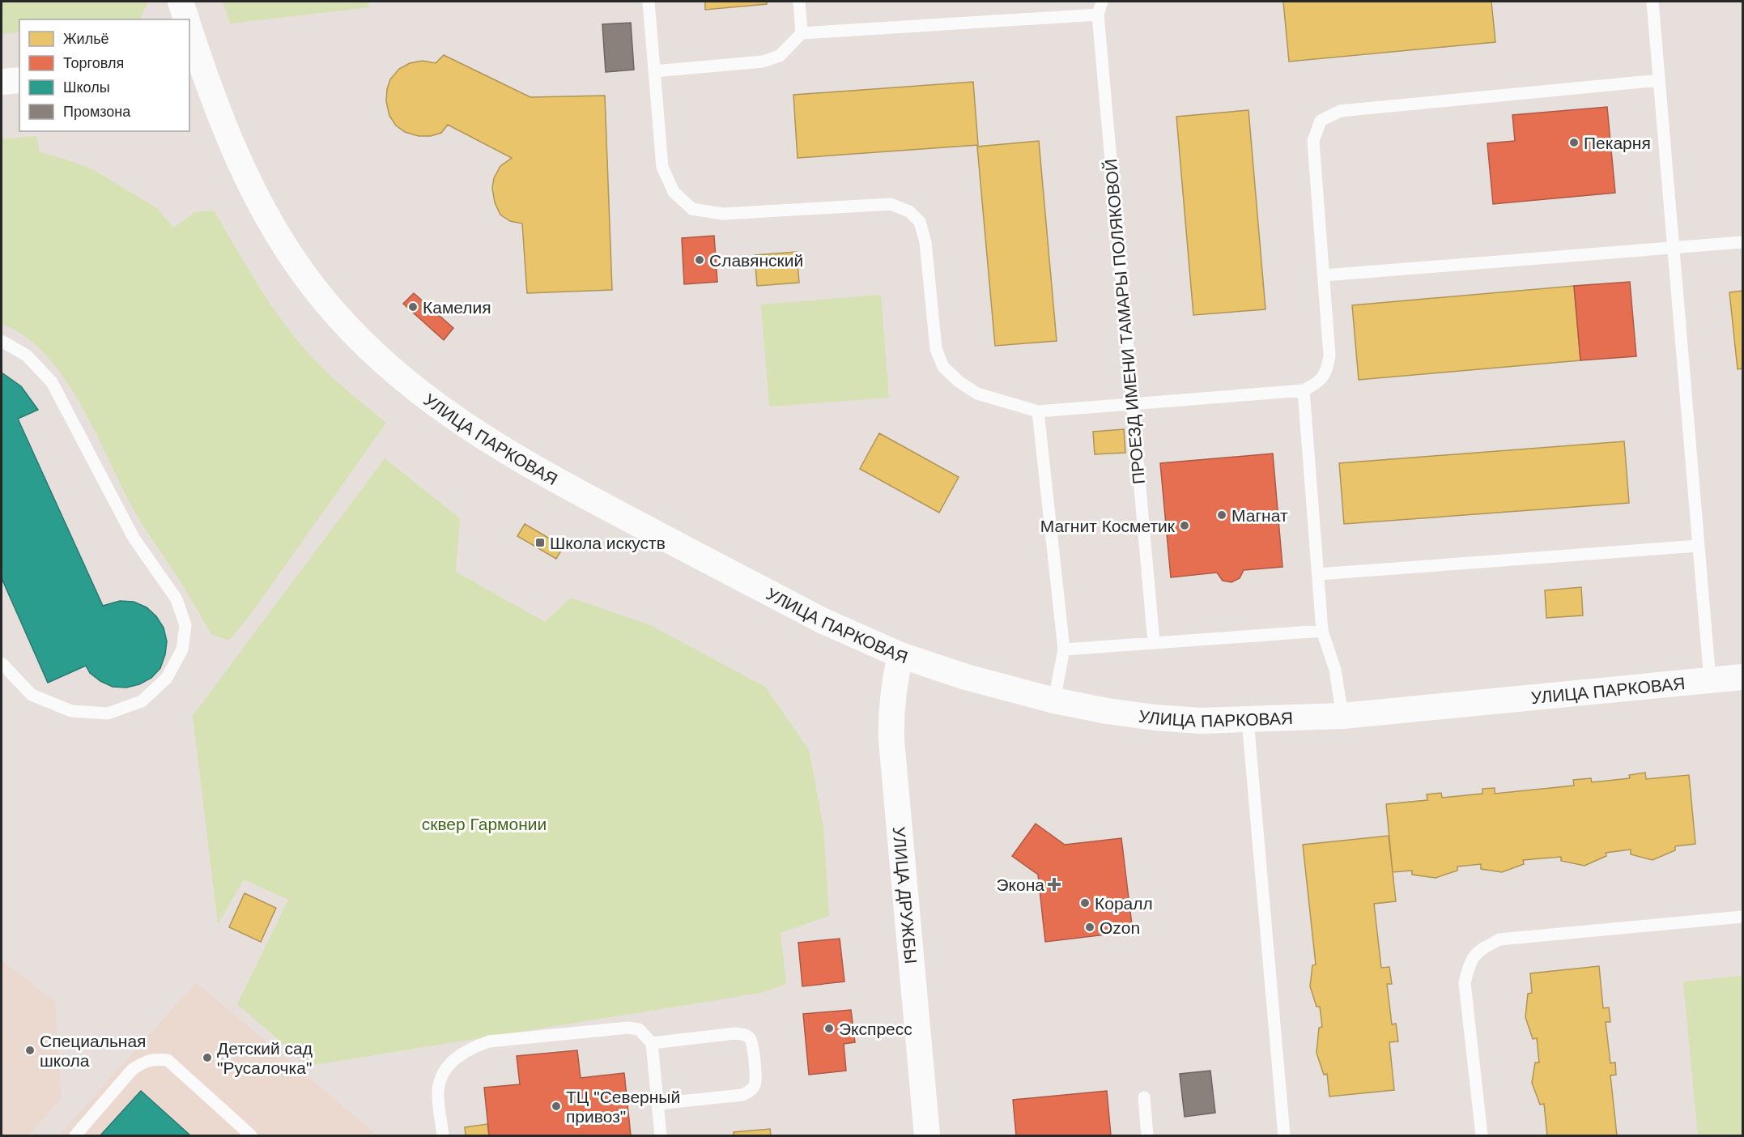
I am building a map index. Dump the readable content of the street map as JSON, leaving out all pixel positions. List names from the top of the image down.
{
  "streets": {
    "street": ["УЛИЦА ПАРКОВАЯ", "УЛИЦА ДРУЖБЫ"],
    "lane": ["ПРОЕЗД ИМЕНИ ТАМАРЫ ПОЛЯКОВОЙ"]
  },
  "crossings": [
    ["УЛИЦА ПАРКОВАЯ", "УЛИЦА ДРУЖБЫ"]
  ],
  "parks": ["сквер Гармонии"],
  "places": {
    "other": [
      "Пекарня",
      "Славянский",
      "Камелия",
      "Магнат",
      "Магнит Косметик",
      "Коралл",
      "Ozon",
      "Экспресс",
      "Специальная школа",
      "Детский сад \"Русалочка\"",
      "ТЦ \"Северный привоз\""
    ],
    "transit": ["Школа искуств"],
    "health": ["Экона"]
  },
  "legend": [
    "Жильё",
    "Торговля",
    "Школы",
    "Промзона"
  ]
}
